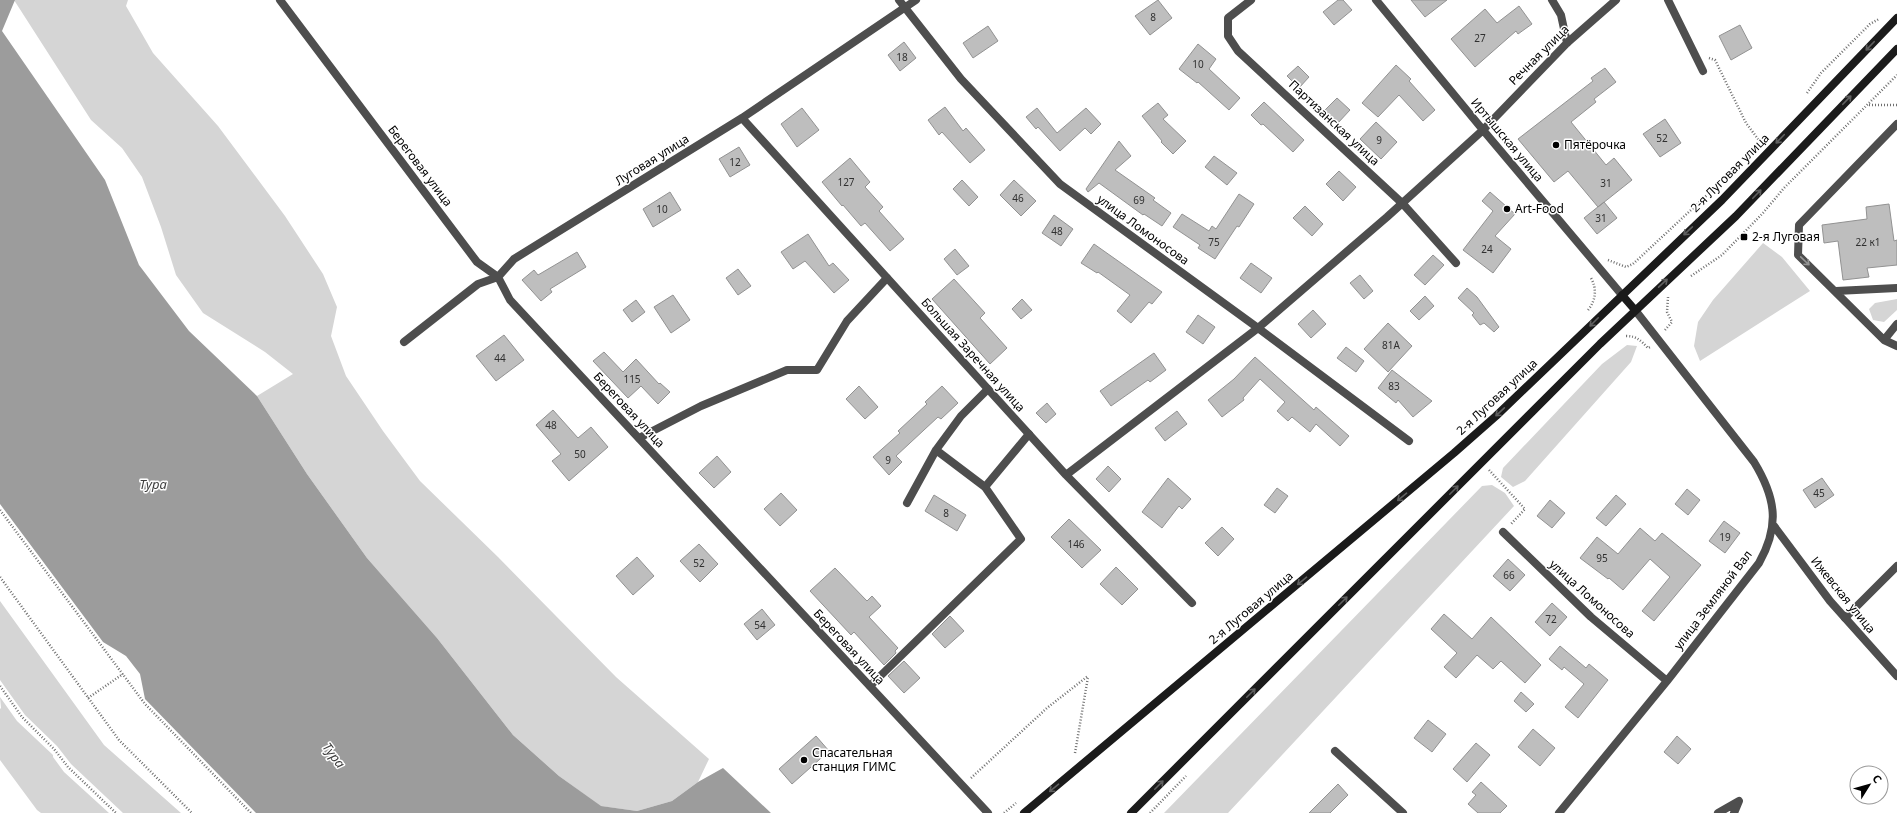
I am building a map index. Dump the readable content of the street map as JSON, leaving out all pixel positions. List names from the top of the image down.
{
  "streets": {
    "main road": ["2-я Луговая улица"],
    "street": [
      "Речная улица",
      "Партизанская улица",
      "Иртышская улица",
      "Луговая улица",
      "Береговая улица",
      "улица Ломоносова",
      "Большая Заречная улица",
      "Ижевская улица",
      "улица Земляной Вал"
    ]
  },
  "crossings": [
    ["Речная улица", "Партизанская улица"],
    ["Речная улица", "Иртышская улица"],
    ["Речная улица", "улица Ломоносова"],
    ["Речная улица", "Большая Заречная улица"],
    ["Иртышская улица", "2-я Луговая улица"],
    ["Луговая улица", "Береговая улица"],
    ["Луговая улица", "улица Ломоносова"],
    ["Луговая улица", "Большая Заречная улица"],
    ["улица Ломоносова", "улица Земляной Вал"],
    ["Ижевская улица", "улица Земляной Вал"]
  ],
  "water": ["Тура"],
  "places": {
    "other": ["Пятёрочка", "Art-Food", "Спасательная станция ГИМС"],
    "transit": ["2-я Луговая"]
  },
  "house_numbers": [
    "8",
    "27",
    "18",
    "10",
    "52",
    "9",
    "12",
    "127",
    "31",
    "46",
    "69",
    "10",
    "31",
    "48",
    "75",
    "22 к1",
    "24",
    "81А",
    "44",
    "115",
    "83",
    "48",
    "50",
    "9",
    "45",
    "8",
    "19",
    "146",
    "95",
    "52",
    "66",
    "72",
    "54"
  ],
  "north": "top right"
}
